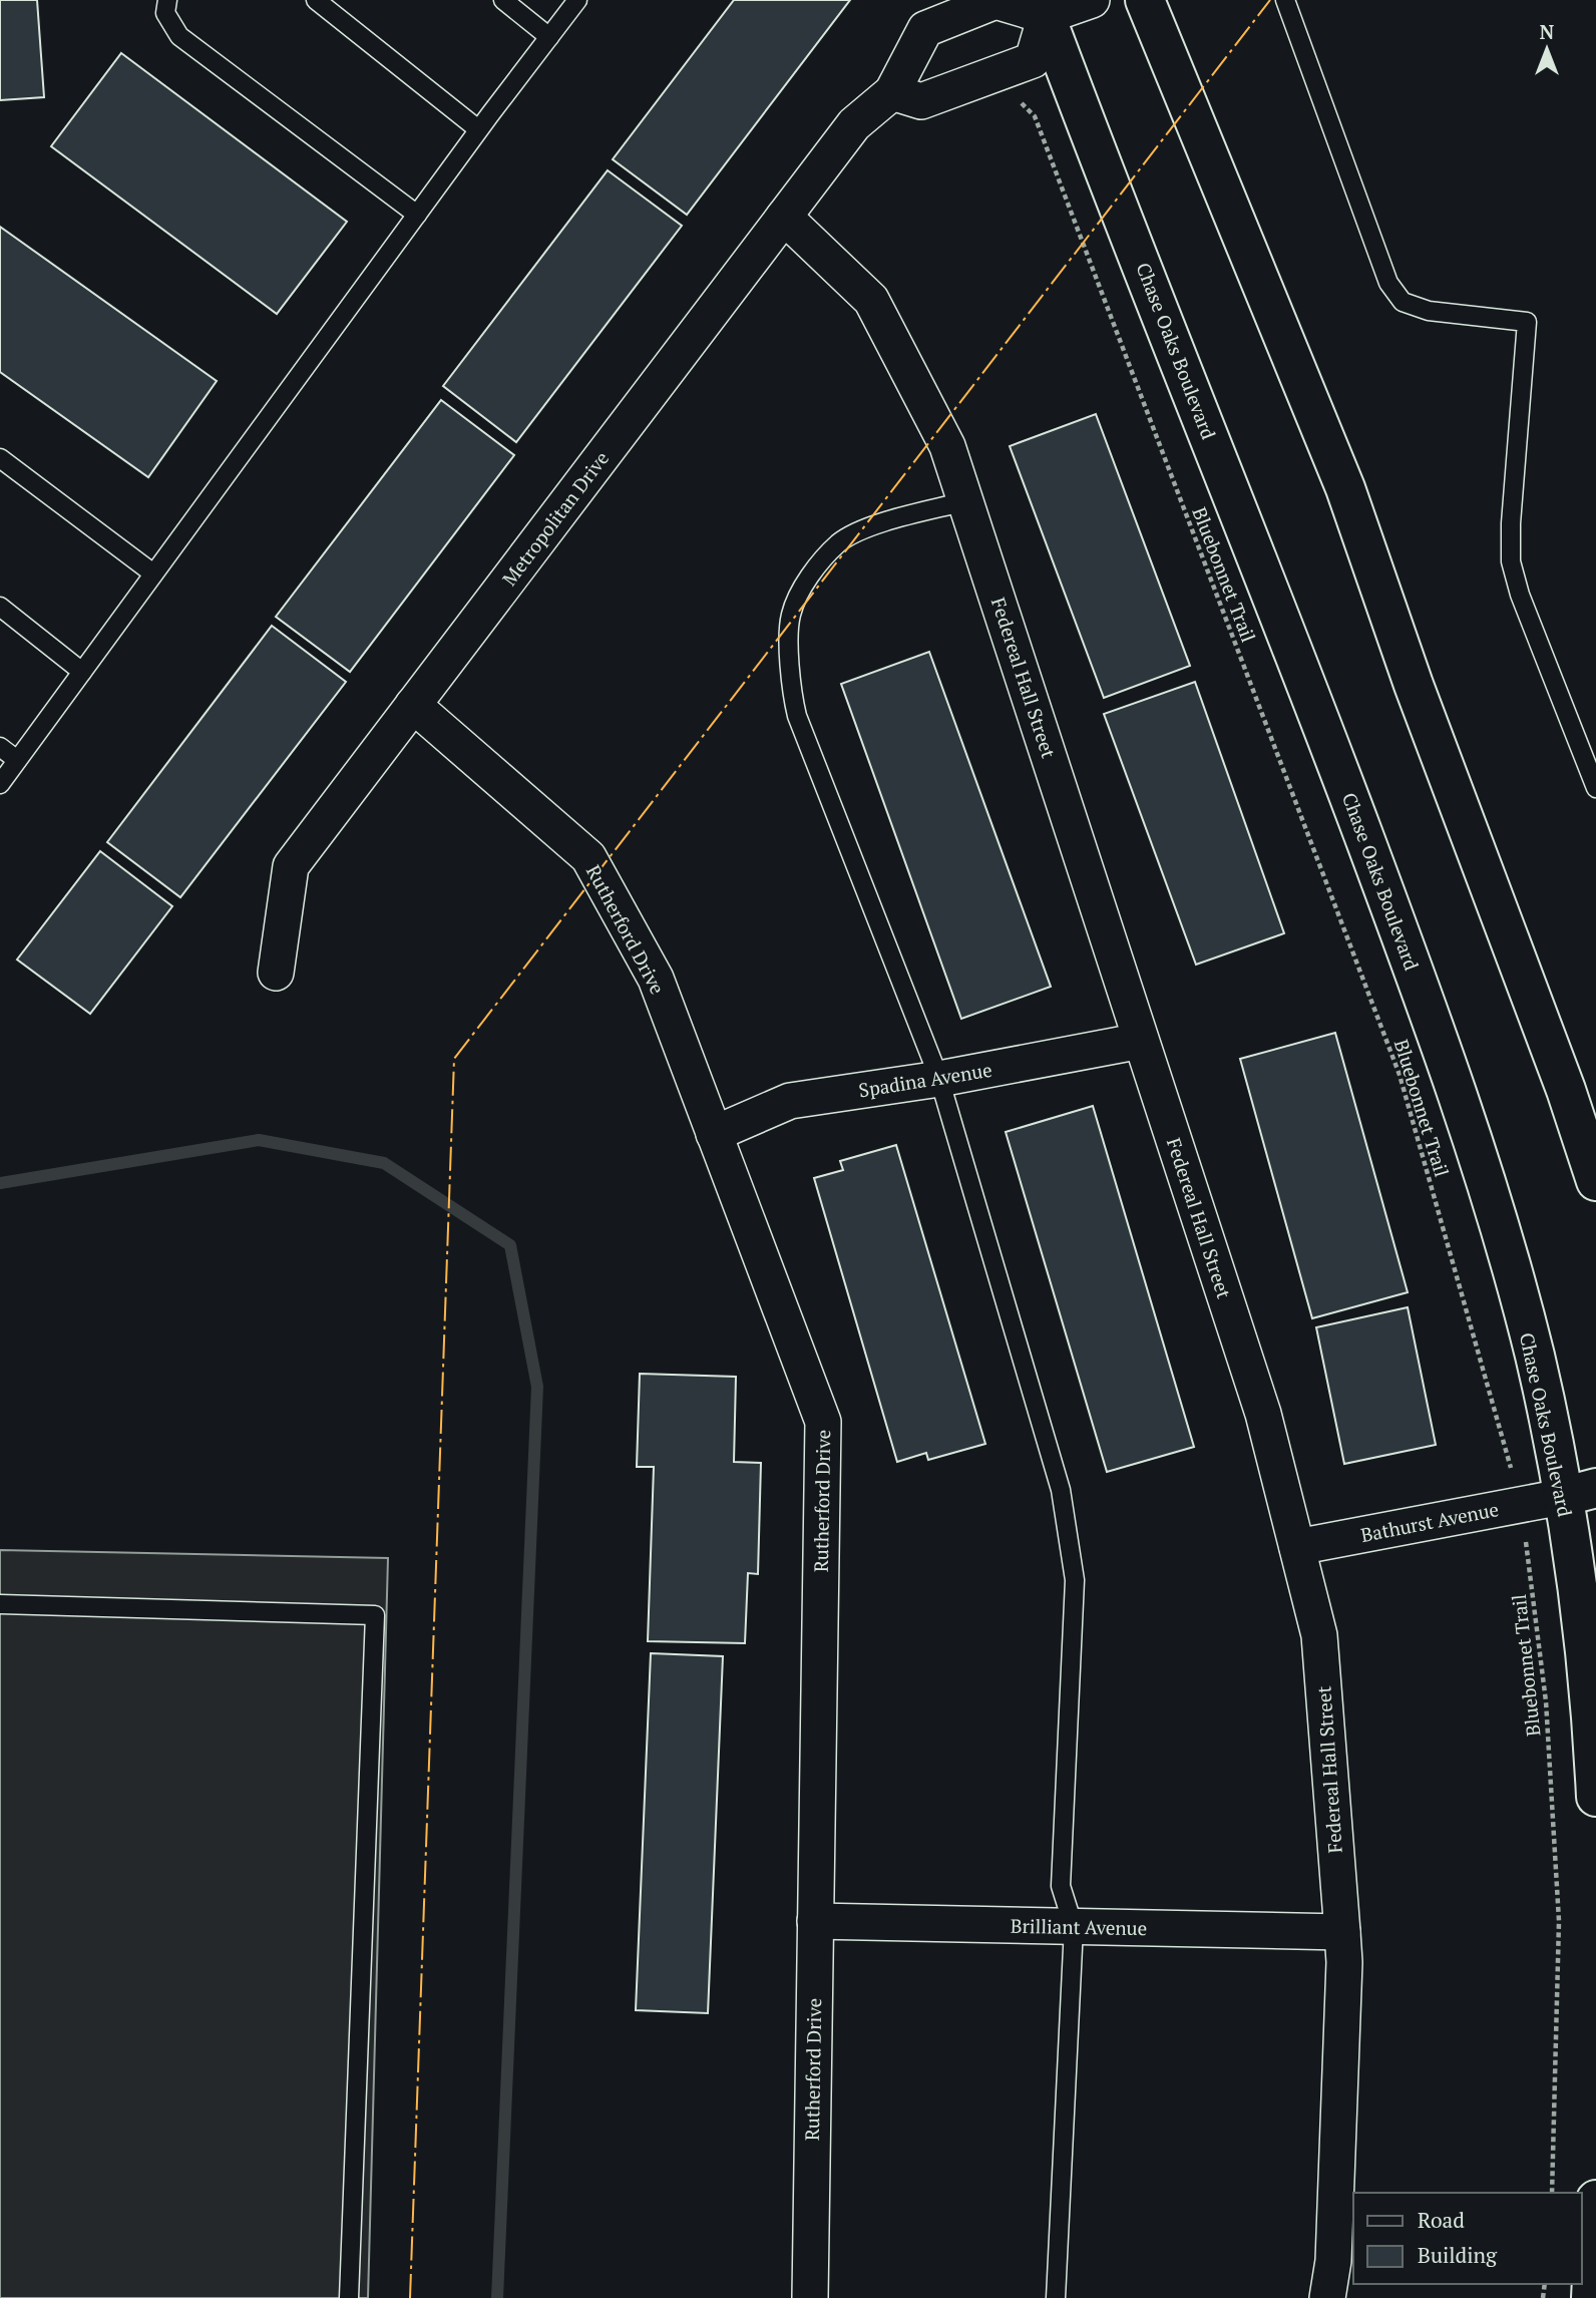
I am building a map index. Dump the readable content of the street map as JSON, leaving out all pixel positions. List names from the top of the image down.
{
  "streets": {
    "street": [
      "Chase Oaks Boulevard",
      "Metropolitan Drive",
      "Federeal Hall Street",
      "Rutherford Drive",
      "Spadina Avenue",
      "Bathurst Avenue",
      "Brilliant Avenue"
    ],
    "path": ["Bluebonnet Trail"]
  },
  "crossings": [
    ["Chase Oaks Boulevard", "Metropolitan Drive"],
    ["Chase Oaks Boulevard", "Bathurst Avenue"],
    ["Metropolitan Drive", "Federeal Hall Street"],
    ["Metropolitan Drive", "Rutherford Drive"],
    ["Bluebonnet Trail", "Bathurst Avenue"],
    ["Federeal Hall Street", "Spadina Avenue"],
    ["Federeal Hall Street", "Bathurst Avenue"],
    ["Federeal Hall Street", "Brilliant Avenue"],
    ["Rutherford Drive", "Spadina Avenue"],
    ["Rutherford Drive", "Brilliant Avenue"]
  ],
  "legend": ["Road", "Building"],
  "north": "top"
}
